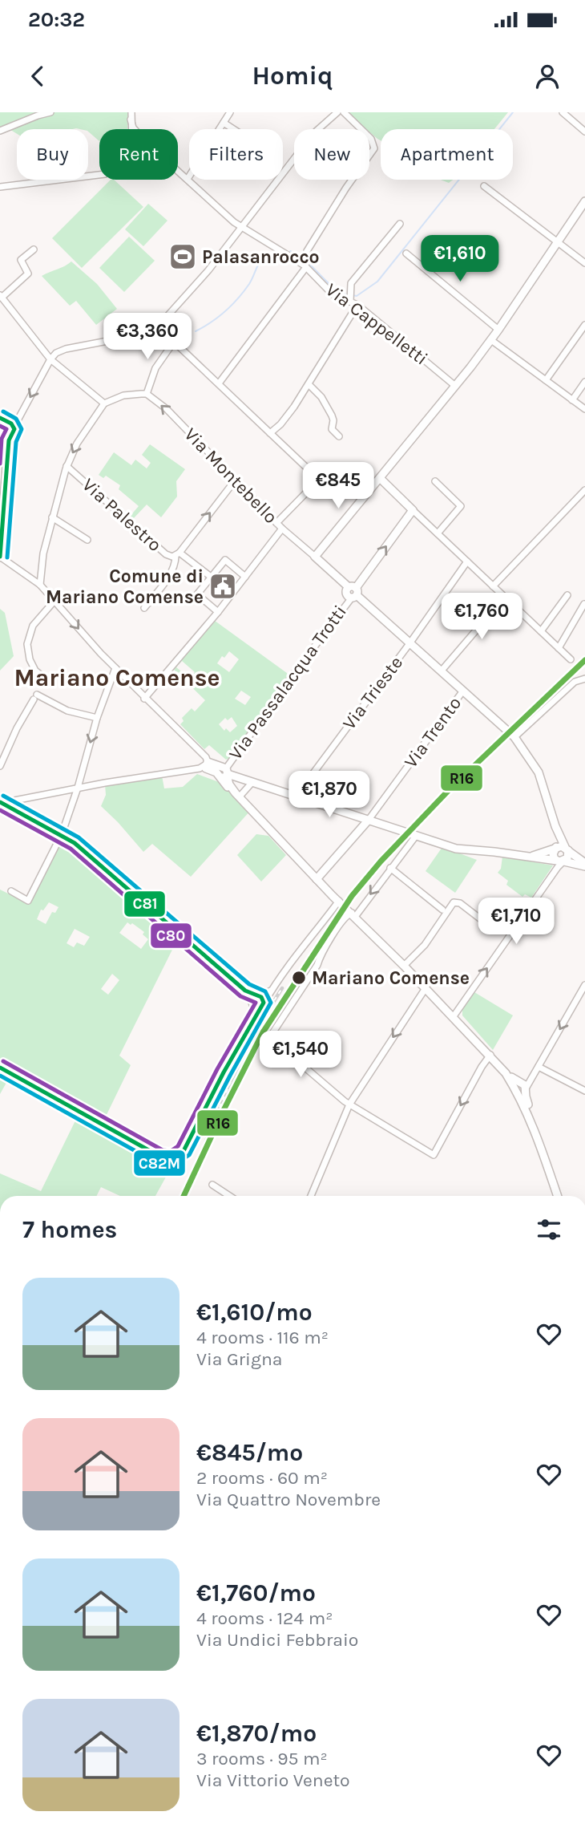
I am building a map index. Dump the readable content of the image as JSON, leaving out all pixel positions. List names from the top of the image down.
{
  "streets": {
    "street": [
      "Via Cappelletti",
      "Via Montebello",
      "Via Palestro",
      "Via Passalacqua Trotti",
      "Via Trieste",
      "Via Trento"
    ]
  },
  "crossings": [
    ["Via Montebello", "Via Passalacqua Trotti"],
    ["Via Montebello", "Via Trieste"],
    ["Via Montebello", "Via Trento"]
  ],
  "districts": ["Mariano Comense"],
  "places": {
    "sports": ["Palasanrocco"],
    "public building": ["Comune di Mariano Comense"],
    "other": ["Mariano Comense"]
  },
  "lines": [
    "transit line C82M",
    "transit line C81",
    "transit line C80",
    "transit line R16"
  ],
  "page": {
    "status": "20:32",
    "header": "Homiq",
    "chip": [
      "Buy",
      "Rent",
      "Filters",
      "New",
      "Apartment"
    ],
    "price": [
      "€1,610",
      "€3,360",
      "€845",
      "€1,760",
      "€1,870",
      "€1,710",
      "€1,540"
    ],
    "heading": "7 homes",
    "list": [
      {
        "name": "€1,610/mo",
        "note": "4 rooms · 116 m² · Via Grigna"
      },
      {
        "name": "€845/mo",
        "note": "2 rooms · 60 m² · Via Quattro Novembre"
      },
      {
        "name": "€1,760/mo",
        "note": "4 rooms · 124 m² · Via Undici Febbraio"
      },
      {
        "name": "€1,870/mo",
        "note": "3 rooms · 95 m² · Via Vittorio Veneto"
      }
    ]
  }
}
